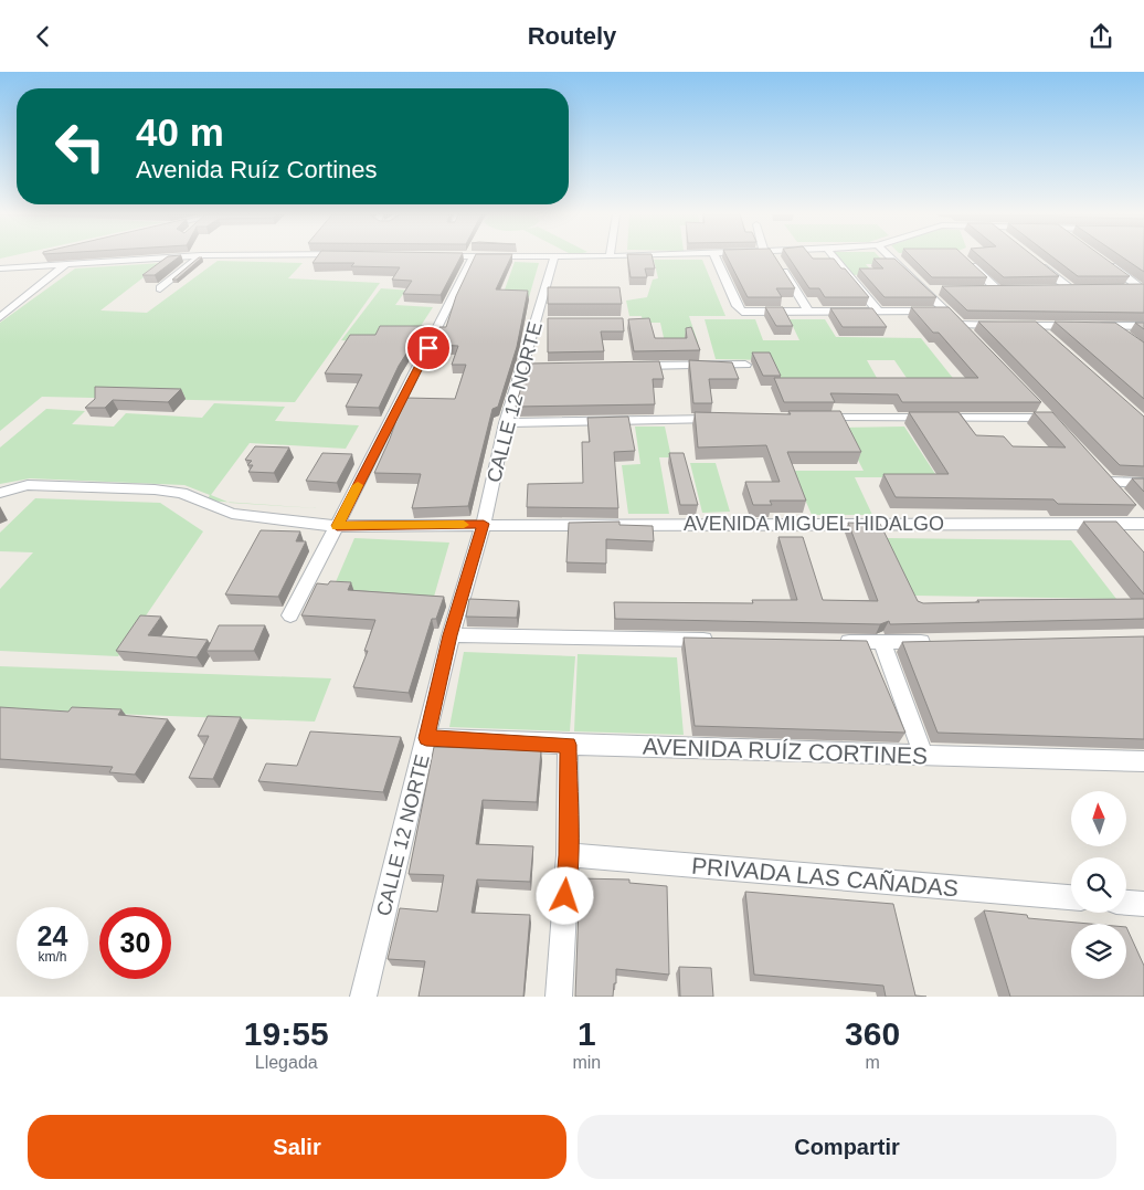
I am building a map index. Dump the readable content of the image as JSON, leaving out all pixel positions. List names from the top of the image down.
{
  "streets": {
    "street": [
      "CALLE 12 NORTE",
      "AVENIDA MIGUEL HIDALGO",
      "AVENIDA RUÍZ CORTINES",
      "PRIVADA LAS CAÑADAS"
    ]
  },
  "crossings": [
    ["CALLE 12 NORTE", "AVENIDA MIGUEL HIDALGO"],
    ["CALLE 12 NORTE", "AVENIDA RUÍZ CORTINES"]
  ],
  "north": "top",
  "page": {
    "header": "Routely",
    "turn": ["40 m", "Avenida Ruíz Cortines"],
    "speed": "24 km/h",
    "limit": "30",
    "eta": [
      "19:55",
      "Llegada",
      "1",
      "min",
      "360",
      "m"
    ],
    "buttons": ["Salir", "Compartir"]
  }
}
